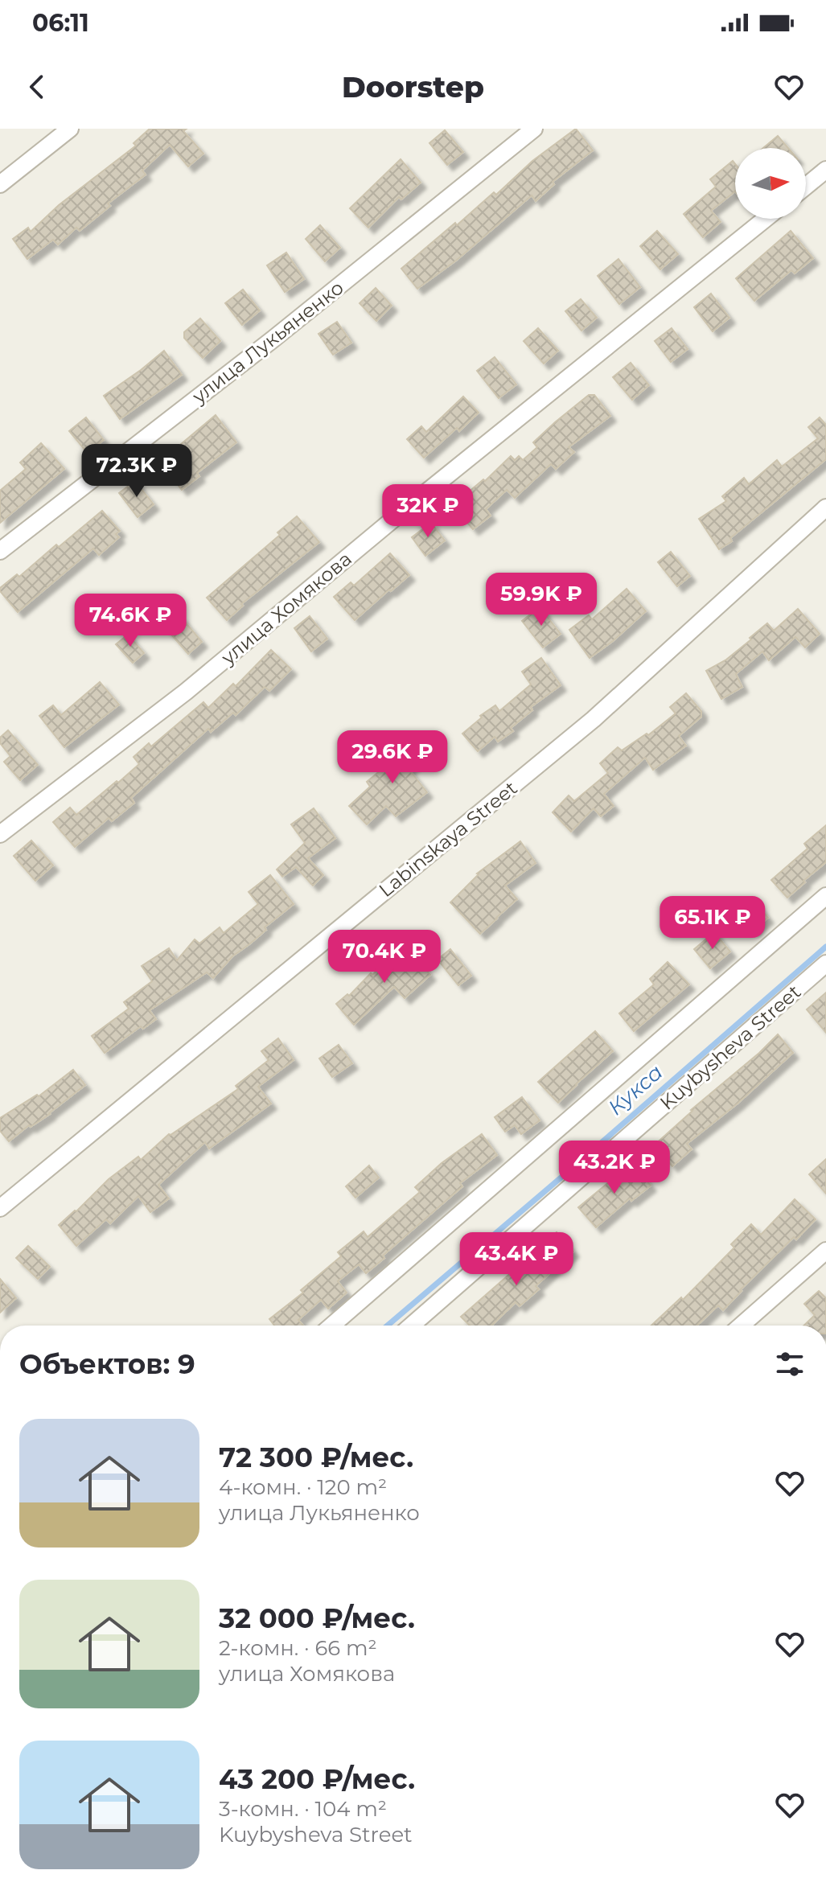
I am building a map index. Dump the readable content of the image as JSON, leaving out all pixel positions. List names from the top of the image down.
{
  "streets": {
    "street": [
      "улица Лукьяненко",
      "улица Хомякова",
      "Labinskaya Street",
      "Kuybysheva Street"
    ]
  },
  "water": ["Кукса"],
  "north": "right",
  "page": {
    "status": "06:11",
    "header": "Doorstep",
    "price": [
      "72.3K ₽",
      "32K ₽",
      "59.9K ₽",
      "74.6K ₽",
      "29.6K ₽",
      "65.1K ₽",
      "70.4K ₽",
      "43.2K ₽",
      "43.4K ₽"
    ],
    "heading": "Объектов: 9",
    "list": [
      {
        "name": "72 300 ₽/мес.",
        "note": "4-комн. · 120 m² · улица Лукьяненко"
      },
      {
        "name": "32 000 ₽/мес.",
        "note": "2-комн. · 66 m² · улица Хомякова"
      },
      {
        "name": "43 200 ₽/мес.",
        "note": "3-комн. · 104 m² · Kuybysheva Street"
      }
    ]
  }
}
